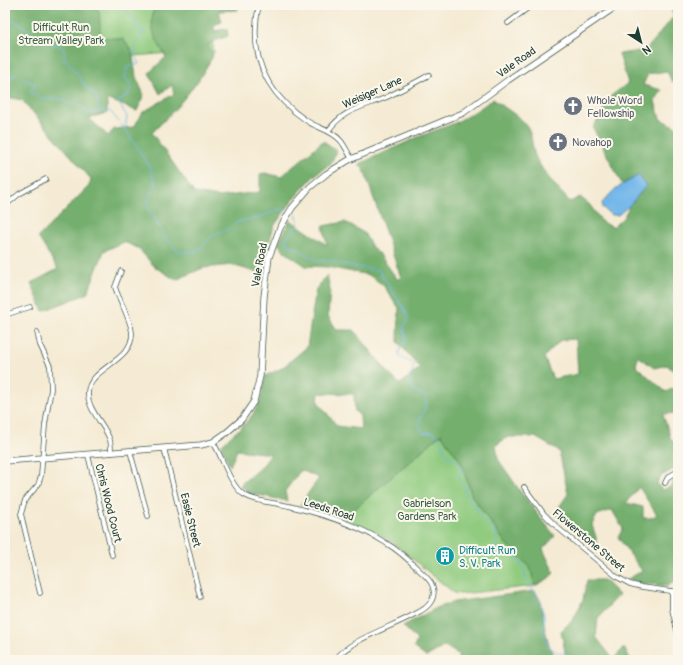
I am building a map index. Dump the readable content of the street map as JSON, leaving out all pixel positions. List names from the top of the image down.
{
  "streets": {
    "main road": ["Vale Road"],
    "street": [
      "Weisiger Lane",
      "Chris Wood Court",
      "Leeds Road",
      "Easie Street",
      "Flowerstone Street"
    ]
  },
  "crossings": [
    ["Vale Road", "Chris Wood Court"],
    ["Vale Road", "Leeds Road"],
    ["Vale Road", "Easie Street"]
  ],
  "parks": ["Difficult Run Stream Valley Park", "Gabrielson Gardens Park"],
  "places": {
    "church": ["Whole Word Fellowship", "Novahop"],
    "building": ["Difficult Run S. V. Park"]
  },
  "north": "bottom right"
}
